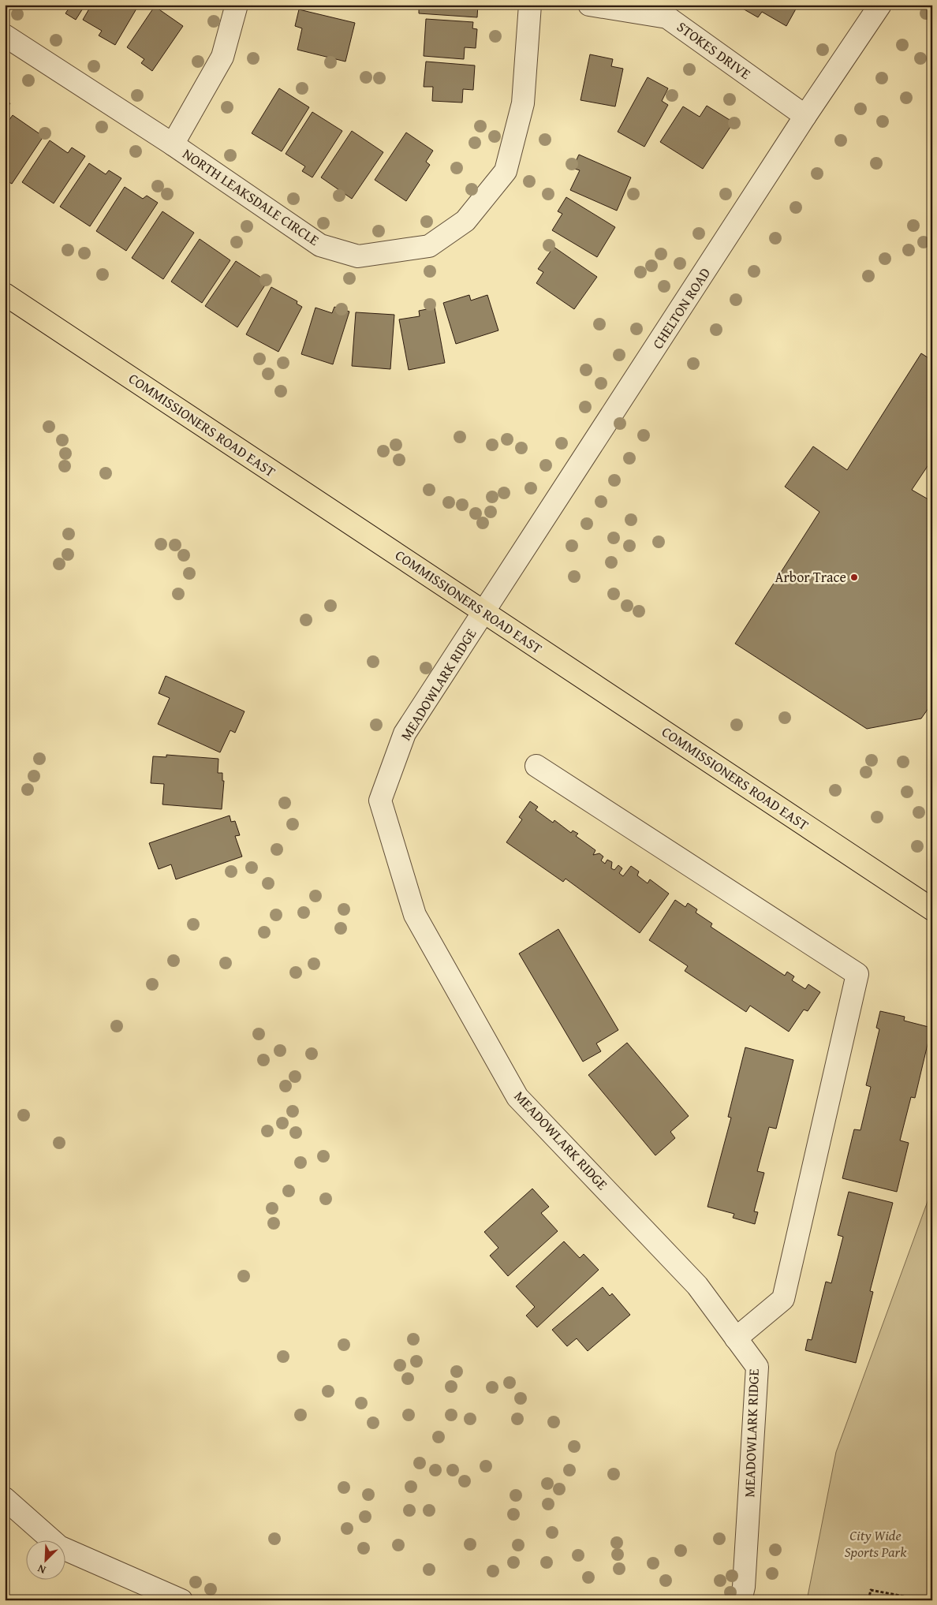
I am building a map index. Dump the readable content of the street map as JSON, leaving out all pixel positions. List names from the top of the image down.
{
  "streets": {
    "main road": ["COMMISSIONERS ROAD EAST"],
    "street": [
      "STOKES DRIVE",
      "NORTH LEAKSDALE CIRCLE",
      "CHELTON ROAD",
      "MEADOWLARK RIDGE"
    ]
  },
  "crossings": [
    ["STOKES DRIVE", "CHELTON ROAD"],
    ["CHELTON ROAD", "COMMISSIONERS ROAD EAST"],
    ["CHELTON ROAD", "MEADOWLARK RIDGE"],
    ["COMMISSIONERS ROAD EAST", "MEADOWLARK RIDGE"]
  ],
  "parks": ["City Wide Sports Park"],
  "places": ["Arbor Trace"],
  "north": "bottom left"
}
